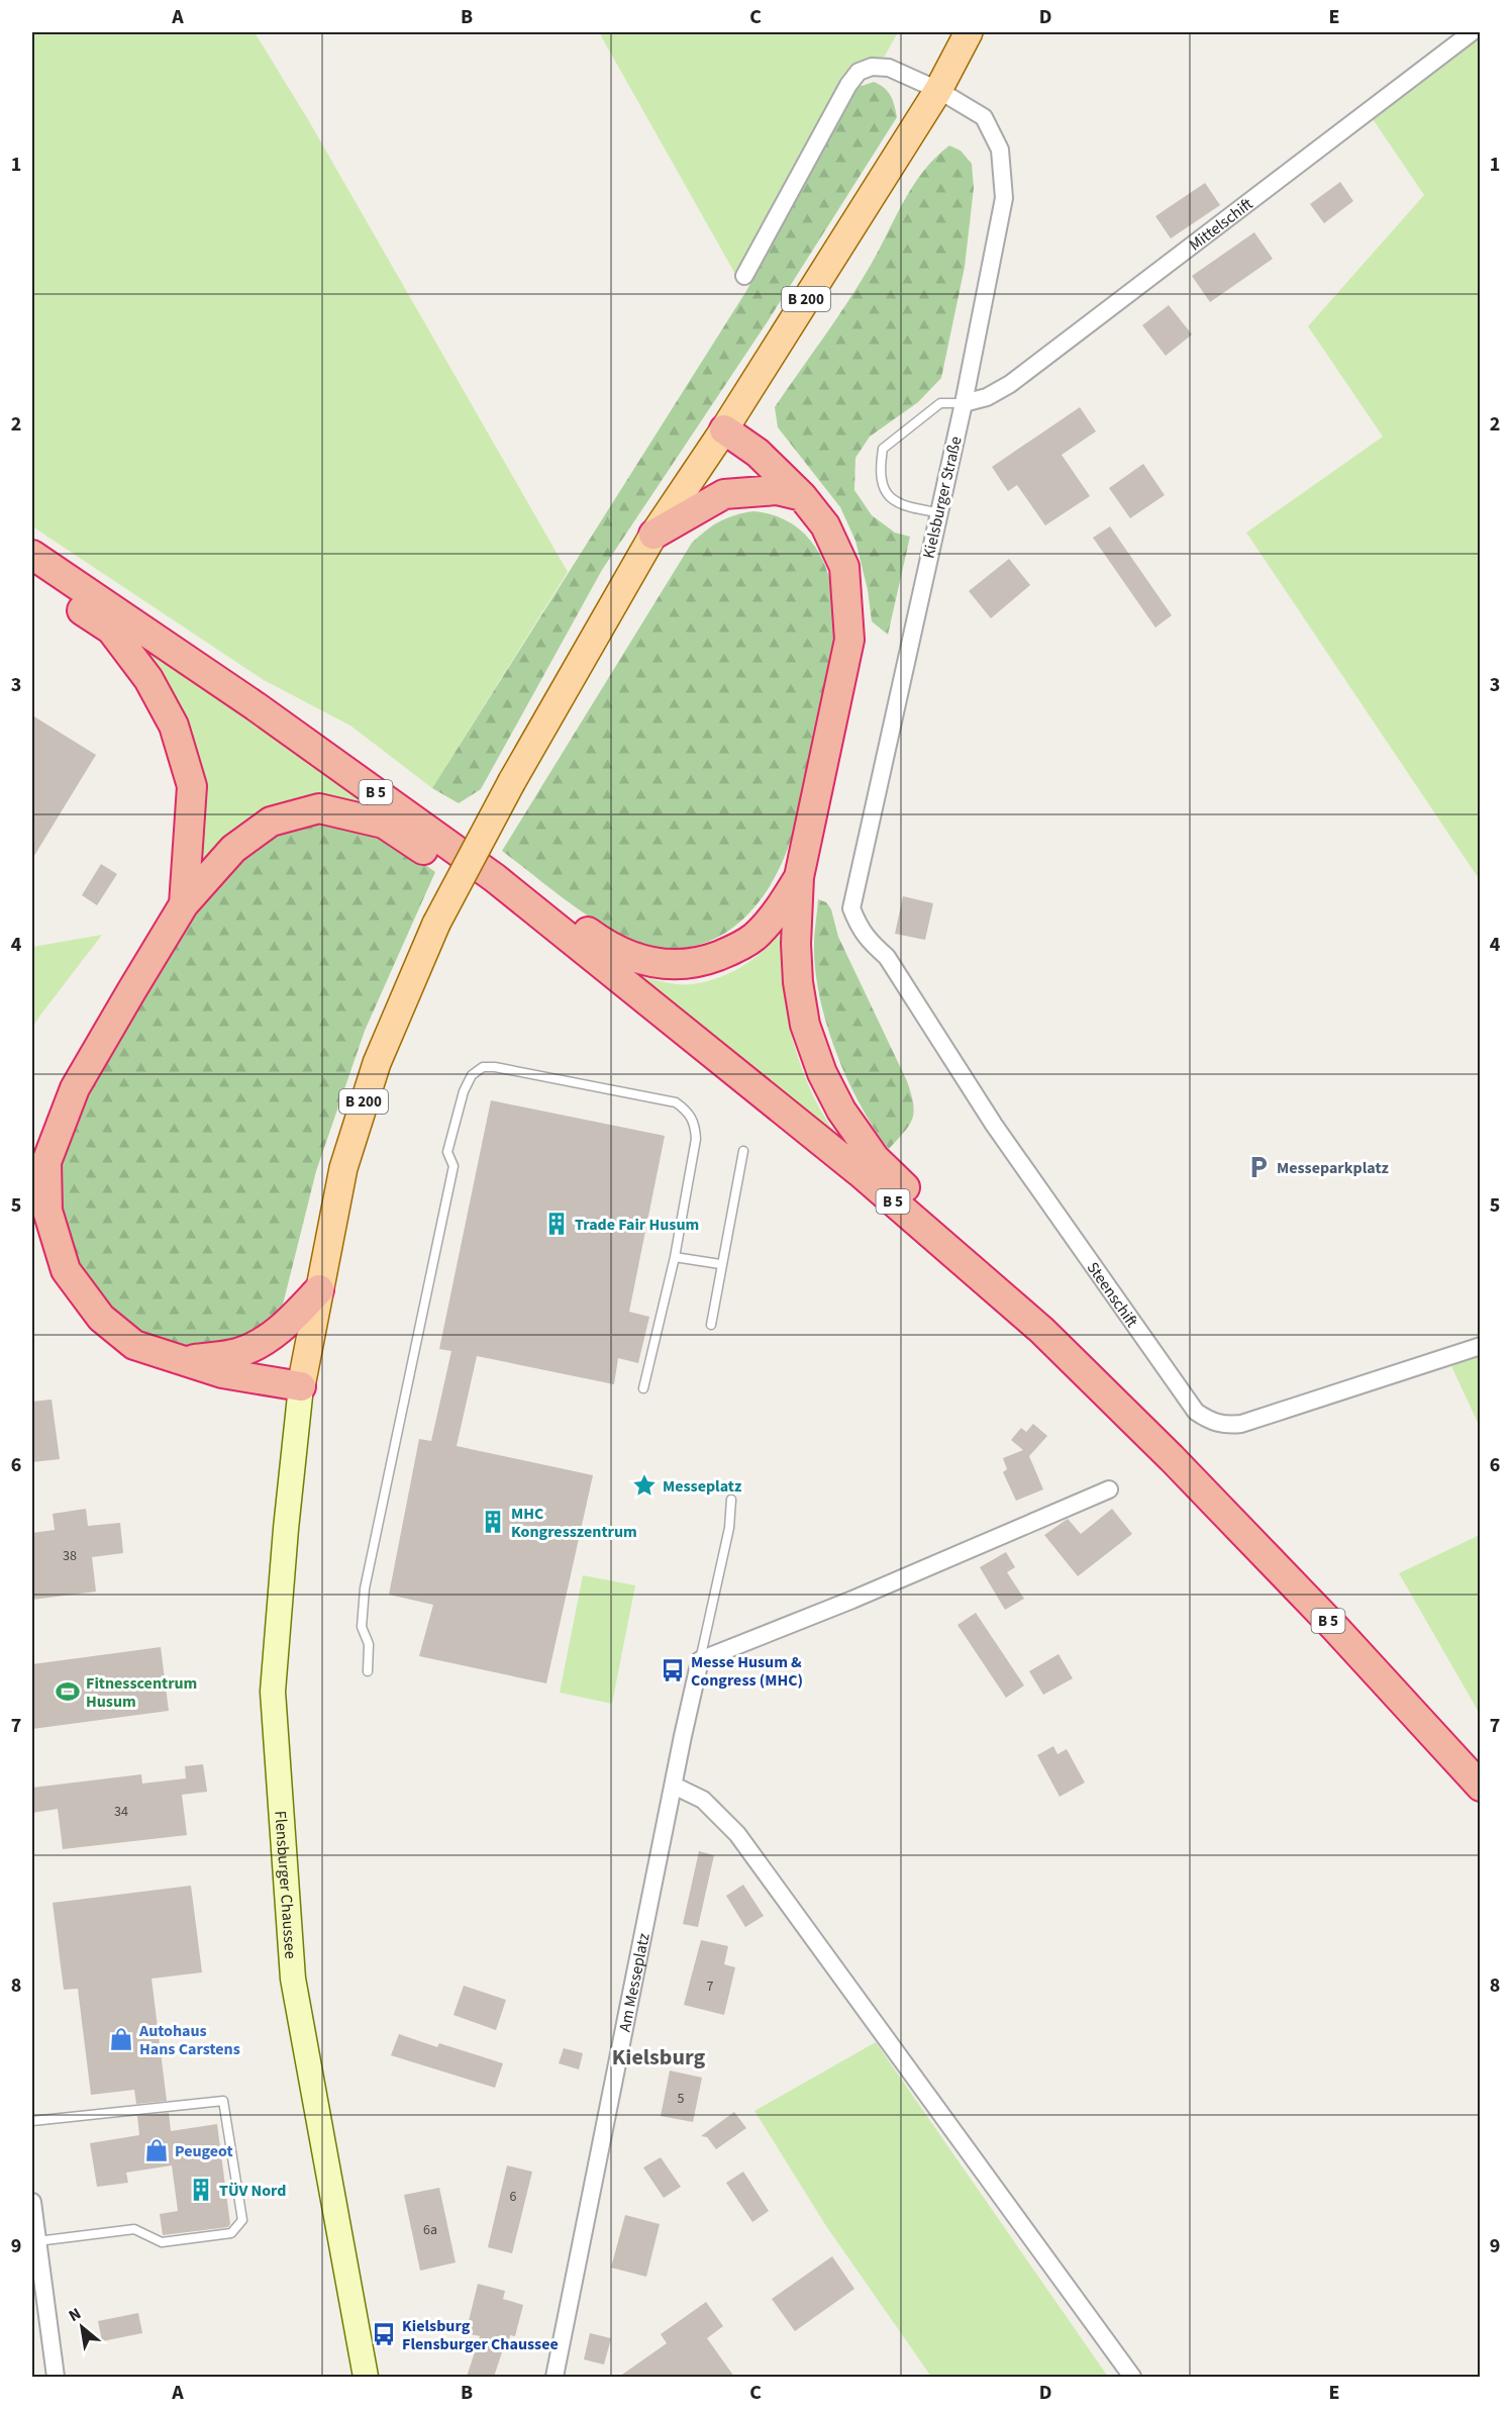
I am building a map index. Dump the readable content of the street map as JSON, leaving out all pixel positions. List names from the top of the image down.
{
  "streets": {
    "highway": ["B 5"],
    "main road": ["B 200", "Flensburger Chaussee"],
    "street": [
      "Mittelschift",
      "Kielsburger Straße",
      "Steenschift",
      "Am Messeplatz"
    ]
  },
  "crossings": [
    ["Mittelschift", "Kielsburger Straße"],
    ["B 200", "Kielsburger Straße"],
    ["B 200", "Flensburger Chaussee"],
    ["Kielsburger Straße", "Steenschift"]
  ],
  "districts": ["Kielsburg"],
  "places": {
    "parking": ["Messeparkplatz"],
    "building": ["Trade Fair Husum", "MHC Kongresszentrum", "TÜV Nord"],
    "place": ["Messeplatz"],
    "bus stop": ["Messe Husum & Congress (MHC)", "Kielsburg Flensburger Chaussee"],
    "sports": ["Fitnesscentrum Husum"],
    "shop": ["Autohaus Hans Carstens", "Peugeot"]
  },
  "house_numbers": [
    "38",
    "34",
    "7",
    "5",
    "6",
    "6a"
  ],
  "north": "top left",
  "grid": {
    "columns": [
      "A",
      "B",
      "C",
      "D",
      "E"
    ],
    "rows": [
      "1",
      "2",
      "3",
      "4",
      "5",
      "6",
      "7",
      "8",
      "9"
    ]
  }
}
